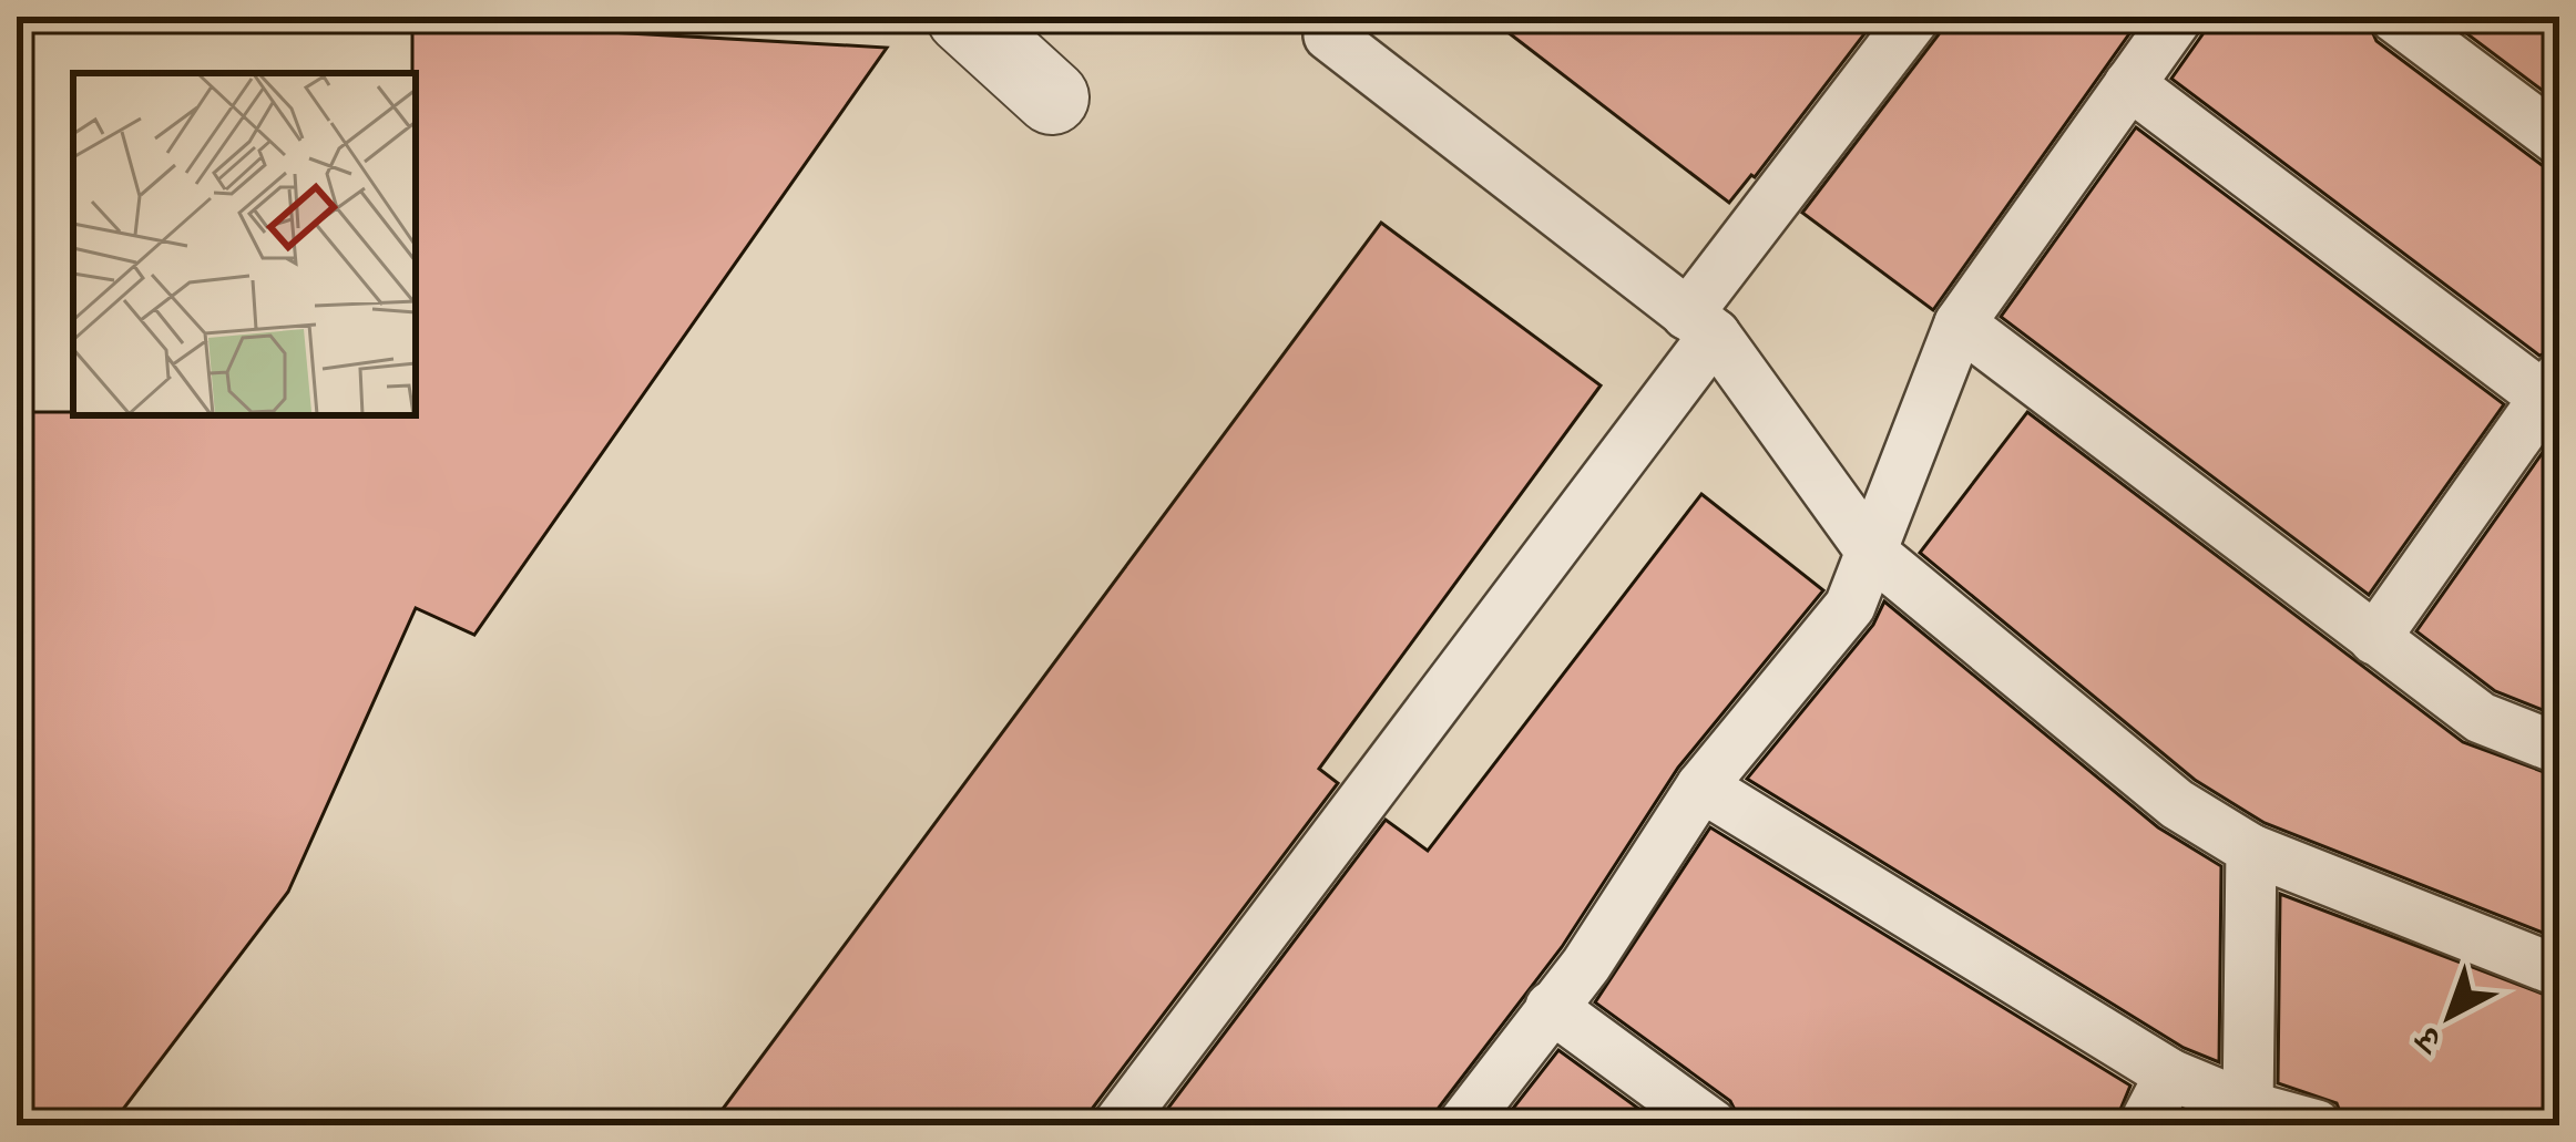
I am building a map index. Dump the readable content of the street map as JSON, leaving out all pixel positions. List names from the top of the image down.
{
  "north": "bottom left"
}
